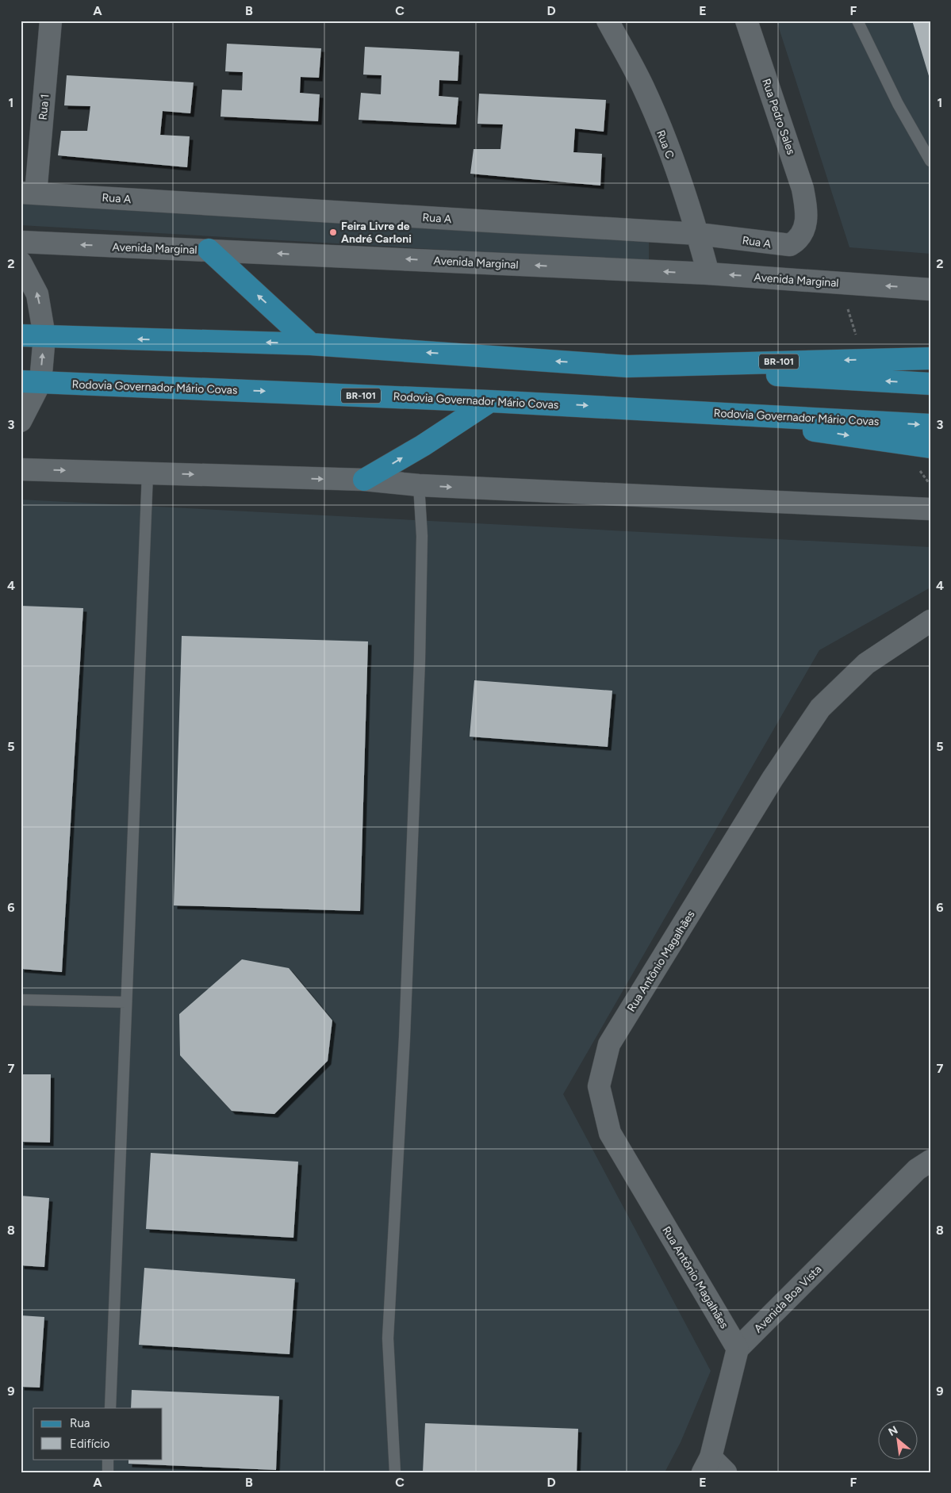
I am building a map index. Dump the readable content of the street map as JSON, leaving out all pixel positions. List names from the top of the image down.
{
  "streets": {
    "main road": ["BR-101", "Rodovia Governador Mário Covas"],
    "street": [
      "Rua 1",
      "Rua Pedro Sales",
      "Rua C",
      "Rua A",
      "Avenida Marginal",
      "Rua Antônio Magalhães",
      "Avenida Boa Vista"
    ]
  },
  "crossings": [
    ["Rua 1", "Rua A"],
    ["Rua Pedro Sales", "Rua A"],
    ["Rua C", "Rua A"],
    ["Rua C", "Avenida Marginal"],
    ["Rua Antônio Magalhães", "Avenida Boa Vista"]
  ],
  "one_way": ["Avenida Marginal"],
  "places": ["Feira Livre de André Carloni"],
  "legend": ["Rua", "Edifício"],
  "north": "top left",
  "grid": {
    "columns": [
      "A",
      "B",
      "C",
      "D",
      "E",
      "F"
    ],
    "rows": [
      "1",
      "2",
      "3",
      "4",
      "5",
      "6",
      "7",
      "8",
      "9"
    ]
  }
}
